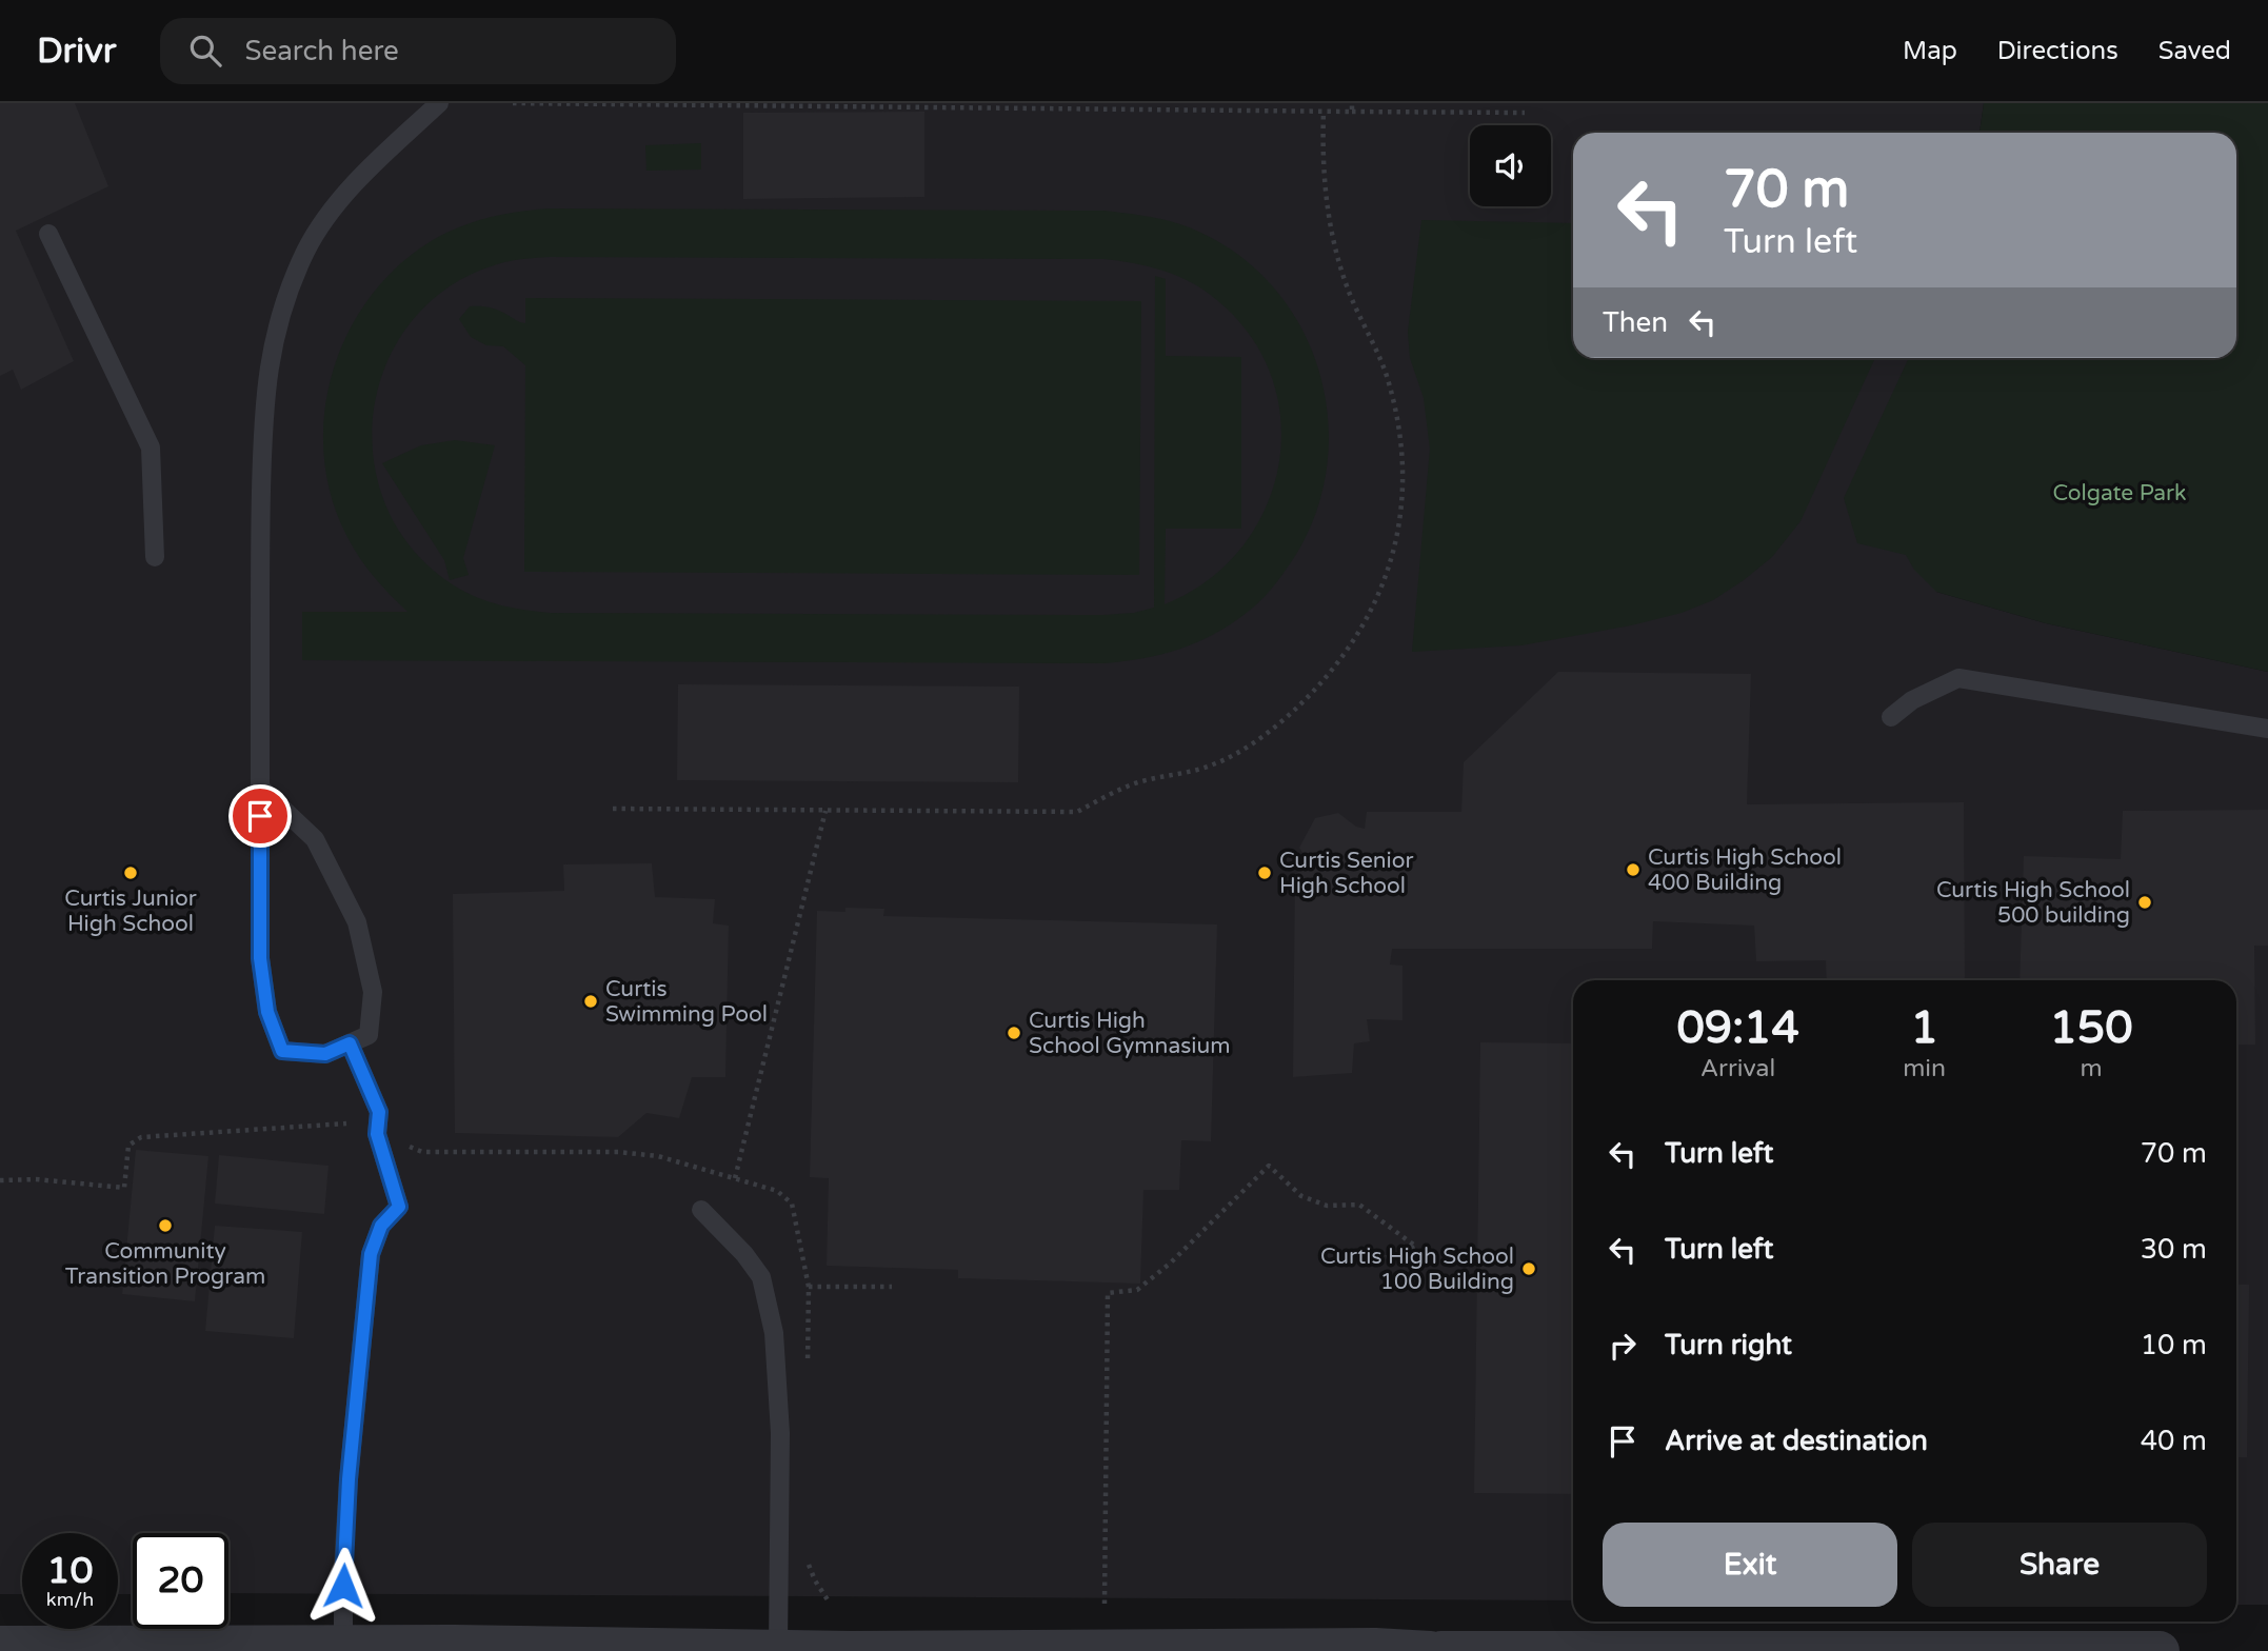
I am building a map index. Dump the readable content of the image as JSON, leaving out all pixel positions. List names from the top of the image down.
{
  "parks": ["Colgate Park"],
  "places": [
    "Curtis High School 400 Building",
    "Curtis Junior High School",
    "Curtis Senior High School",
    "Curtis High School 500 building",
    "Curtis Swimming Pool",
    "Curtis High School Gymnasium",
    "Community Transition Program",
    "Curtis High School 100 Building"
  ],
  "page": {
    "header": "Drivr",
    "search": "Search here",
    "nav": ["Map", "Directions", "Saved"],
    "turn": ["70 m", "Turn left"],
    "then": "Then",
    "eta": [
      "09:14",
      "Arrival",
      "1",
      "min",
      "150",
      "m"
    ],
    "list": [
      {
        "name": "Turn left",
        "value": "70 m"
      },
      {
        "name": "Turn left",
        "value": "30 m"
      },
      {
        "name": "Turn right",
        "value": "10 m"
      },
      {
        "name": "Arrive at destination",
        "value": "40 m"
      }
    ],
    "buttons": ["Exit", "Share"],
    "speed": "10 km/h",
    "limit": "20"
  }
}
